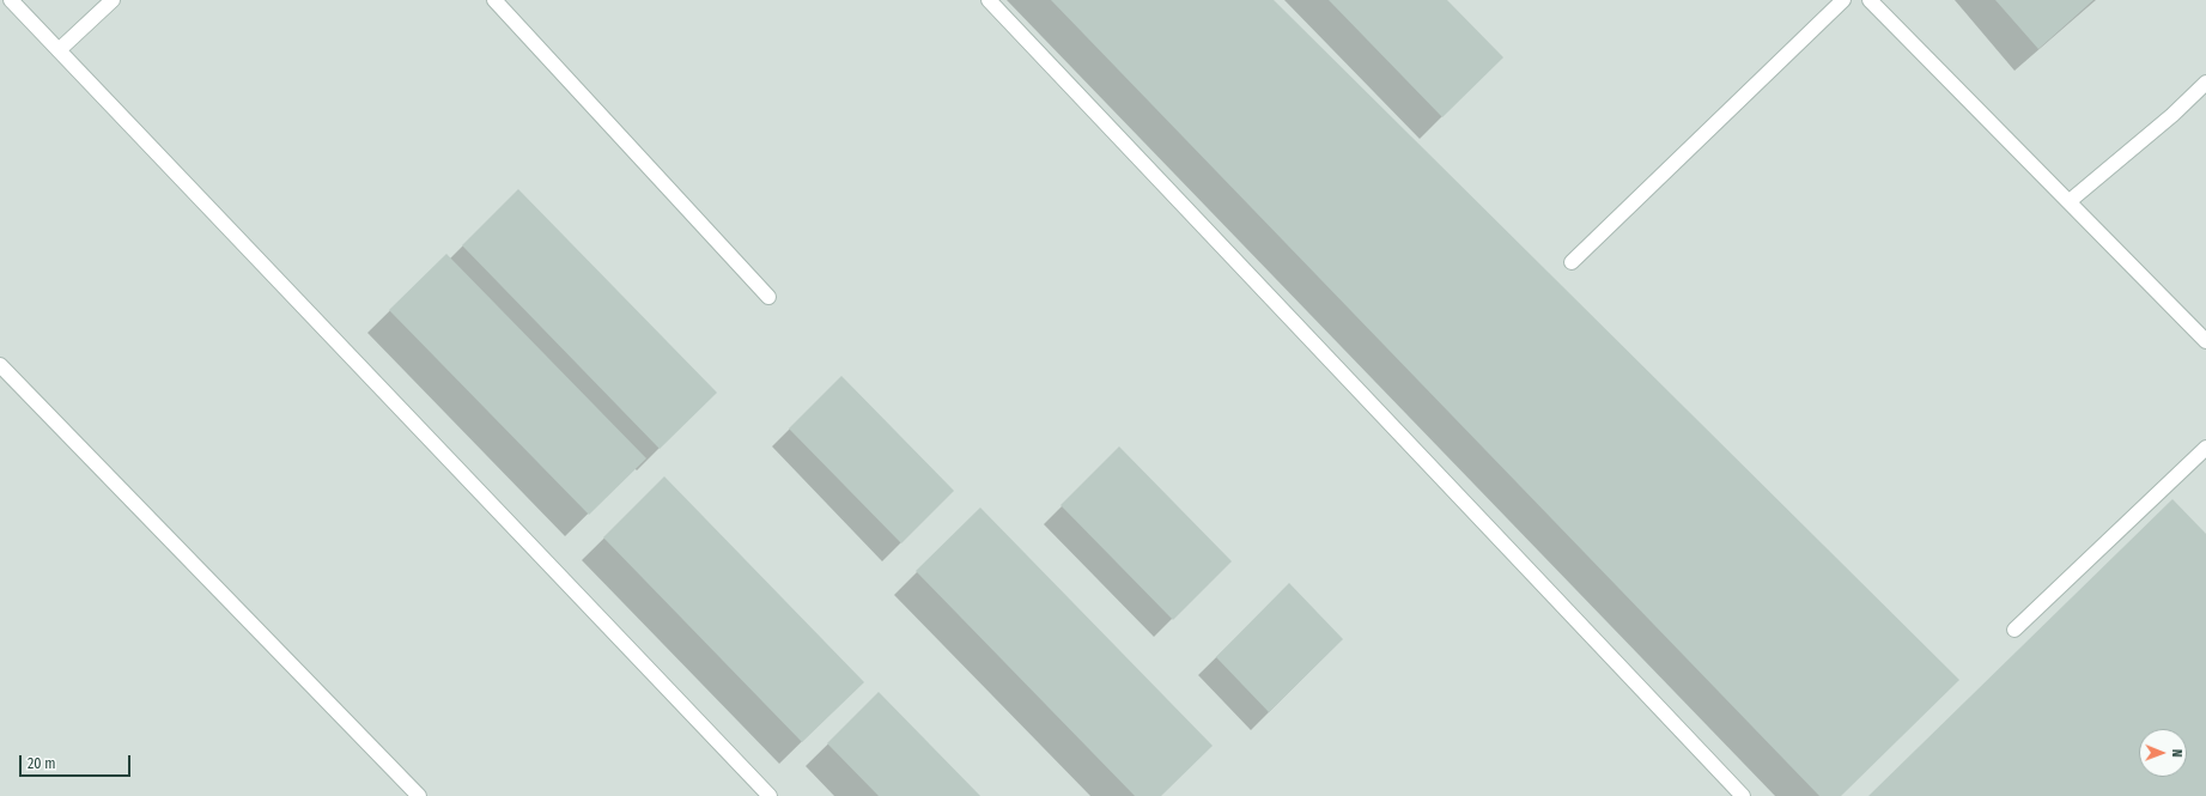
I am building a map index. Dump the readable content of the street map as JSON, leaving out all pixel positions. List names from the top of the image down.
{
  "scale_bar": "20 m",
  "north": "right"
}
